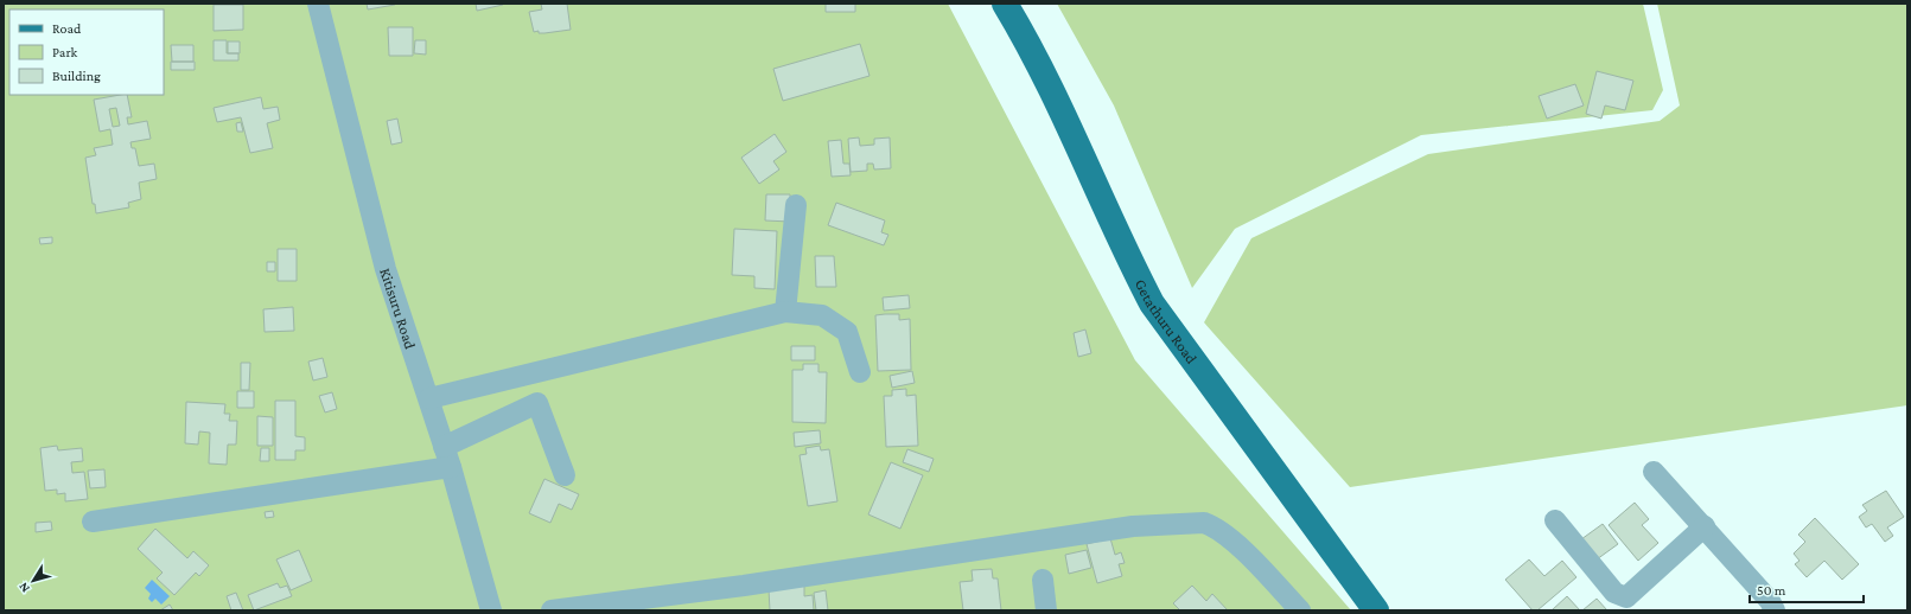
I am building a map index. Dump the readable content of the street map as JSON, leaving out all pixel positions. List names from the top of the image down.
{
  "streets": {
    "main road": ["Getathuru Road"],
    "street": ["Kitisuru Road"]
  },
  "legend": ["Road", "Park", "Building"],
  "scale_bar": "50 m",
  "north": "bottom left"
}
